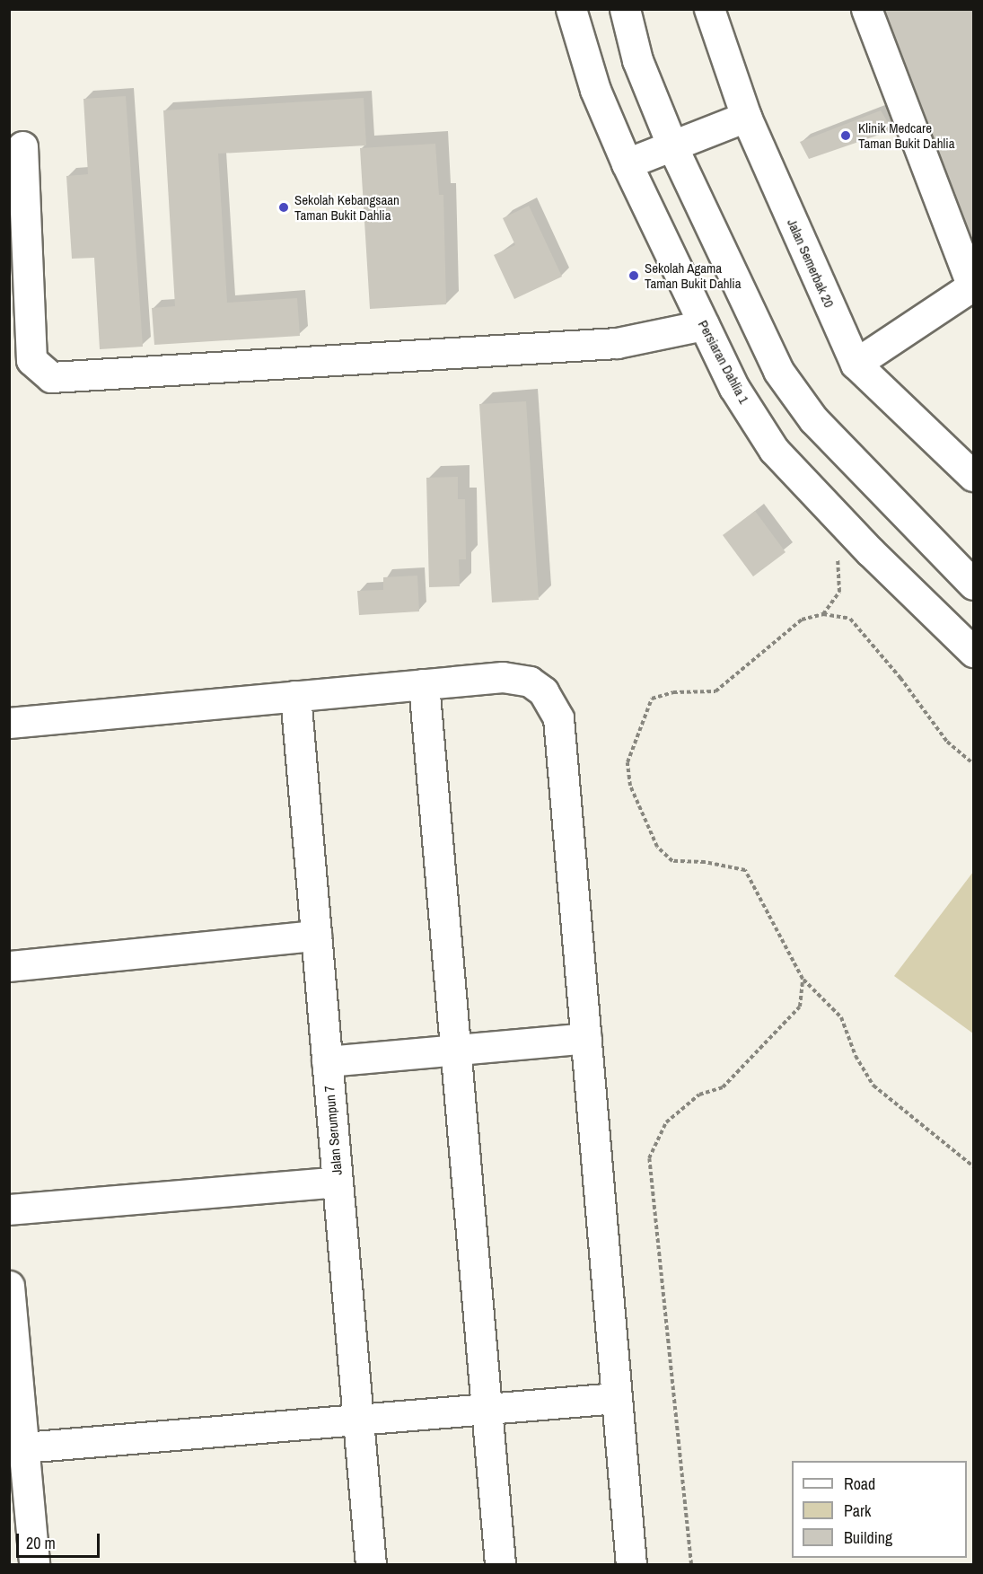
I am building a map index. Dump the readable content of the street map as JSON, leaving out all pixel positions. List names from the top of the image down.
{
  "streets": {
    "street": ["Jalan Semerbak 20", "Persiaran Dahlia 1", "Jalan Serumpun 7"]
  },
  "places": ["Klinik Medcare Taman Bukit Dahlia", "Sekolah Kebangsaan Taman Bukit Dahlia", "Sekolah Agama Taman Bukit Dahlia"],
  "legend": ["Road", "Park", "Building"],
  "scale_bar": "20 m"
}
